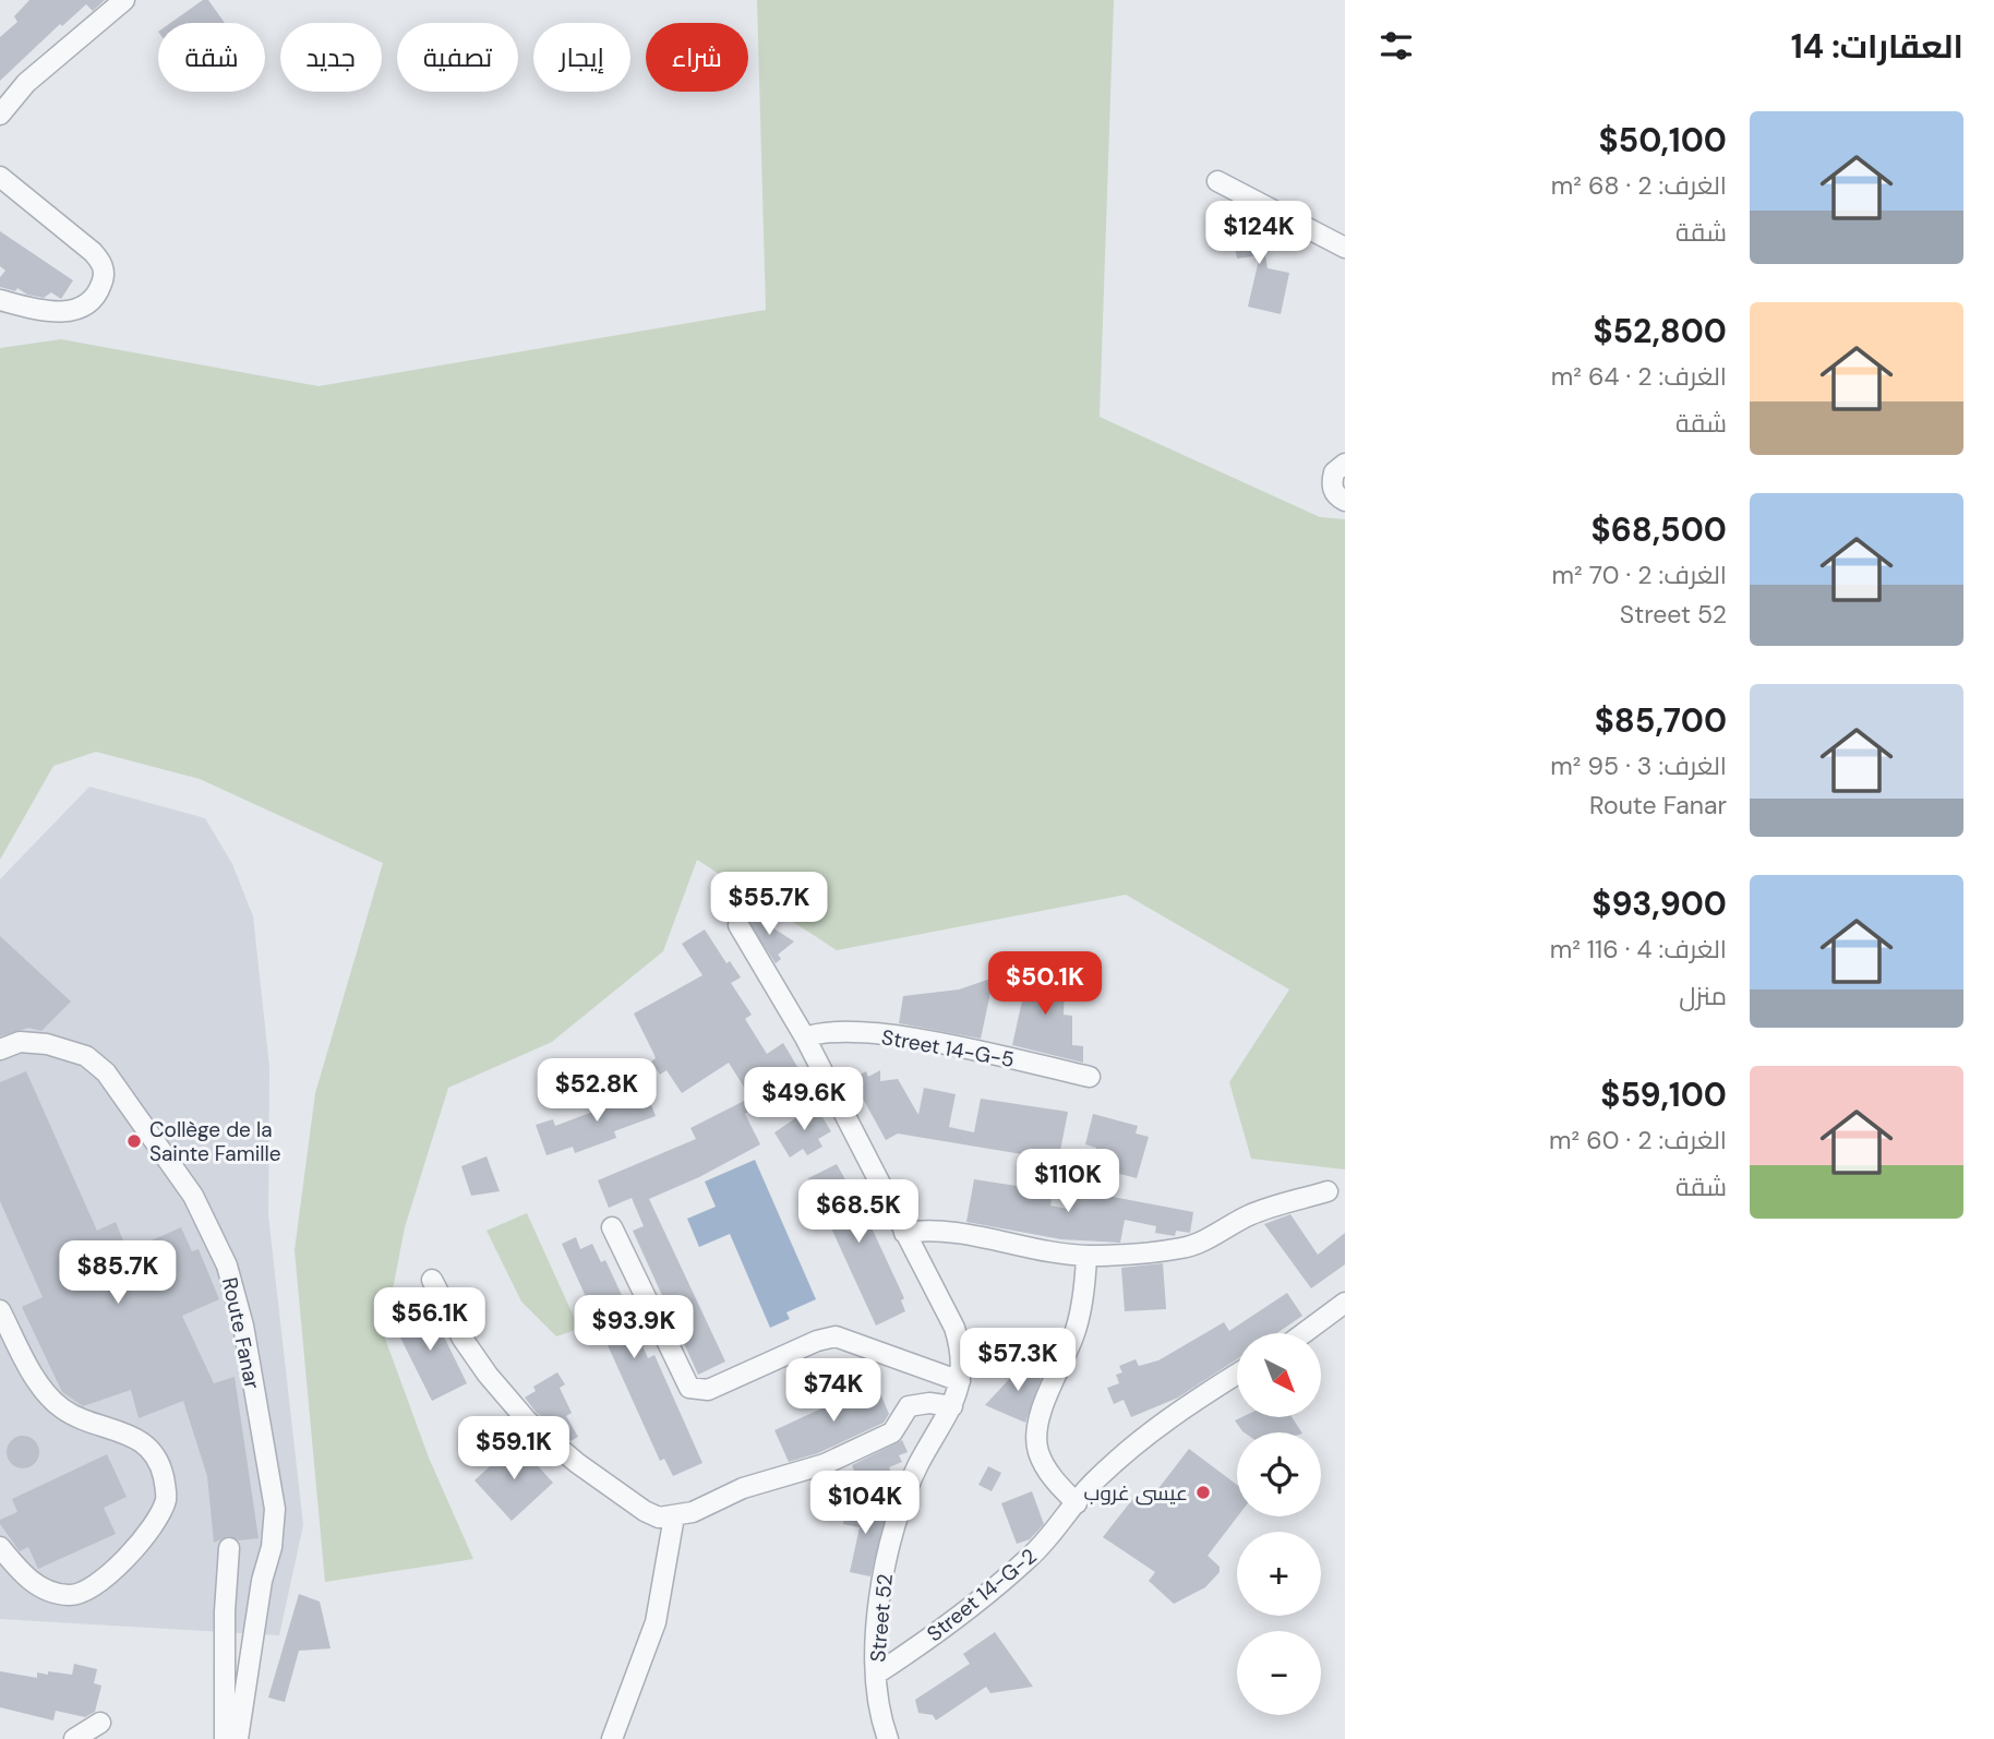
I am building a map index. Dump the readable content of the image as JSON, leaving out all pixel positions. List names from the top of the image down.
{
  "streets": {
    "street": [
      "Street 14-G-5",
      "Route Fanar",
      "Street 14-G-2",
      "Street 52"
    ]
  },
  "crossings": [
    ["Street 14-G-5", "Street 52"],
    ["Street 14-G-2", "Street 52"]
  ],
  "places": ["Collège de la Sainte Famille", "عيسى غروب"],
  "north": "bottom right",
  "page": {
    "heading": "العقارات: 14",
    "chip": [
      "شراء",
      "إيجار",
      "تصفية",
      "جديد",
      "شقة"
    ],
    "list": [
      {
        "name": "$50,100",
        "note": "الغرف: 2 · 68 m² · شقة"
      },
      {
        "name": "$52,800",
        "note": "الغرف: 2 · 64 m² · شقة"
      },
      {
        "name": "$68,500",
        "note": "الغرف: 2 · 70 m² · Street 52"
      },
      {
        "name": "$85,700",
        "note": "الغرف: 3 · 95 m² · Route Fanar"
      },
      {
        "name": "$93,900",
        "note": "الغرف: 4 · 116 m² · منزل"
      },
      {
        "name": "$59,100",
        "note": "الغرف: 2 · 60 m² · شقة"
      }
    ],
    "price": [
      "$124K",
      "$55.7K",
      "$50.1K",
      "$52.8K",
      "$49.6K",
      "$110K",
      "$68.5K",
      "$85.7K",
      "$56.1K",
      "$93.9K",
      "$57.3K",
      "$74K",
      "$59.1K",
      "$104K"
    ],
    "map_buttons": ["+", "−"]
  }
}
